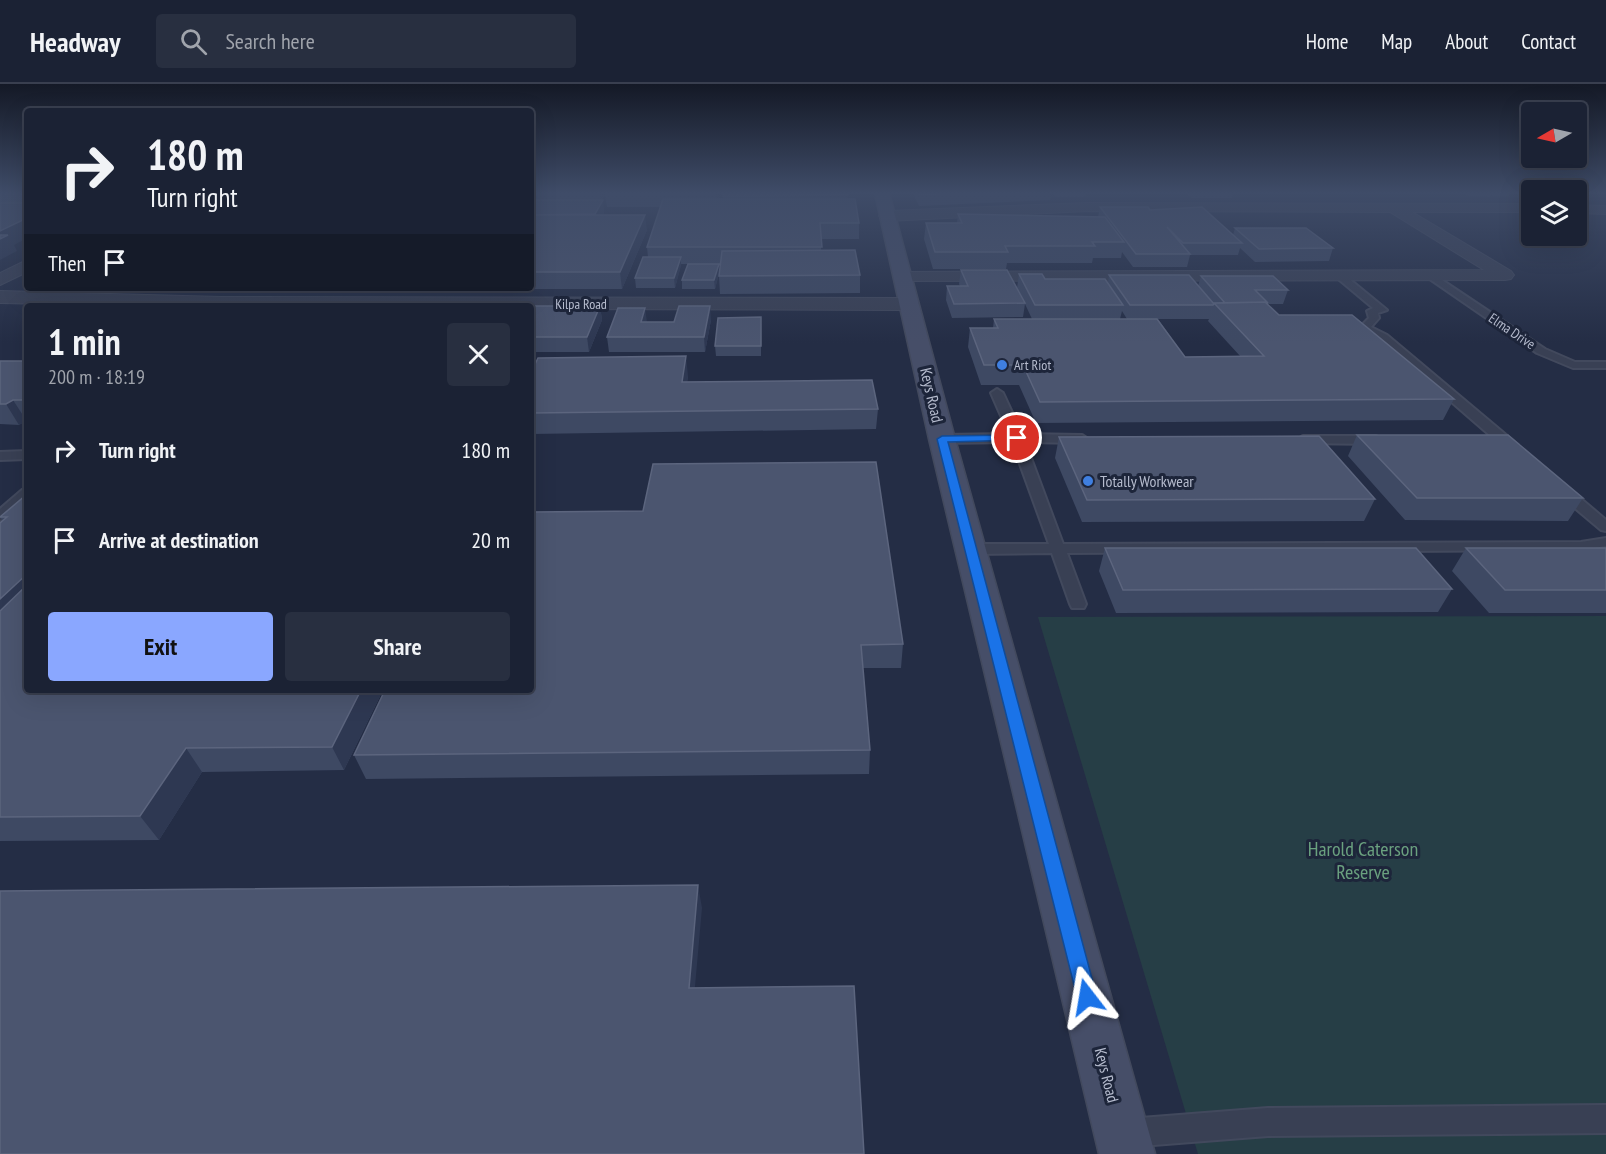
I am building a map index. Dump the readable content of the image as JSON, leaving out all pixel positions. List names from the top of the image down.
{
  "streets": {
    "street": ["Kilpa Road", "Keys Road"],
    "lane": ["Elma Drive"]
  },
  "crossings": [
    ["Kilpa Road", "Elma Drive"],
    ["Kilpa Road", "Keys Road"]
  ],
  "parks": ["Harold Caterson Reserve"],
  "places": ["Art Riot", "Totally Workwear"],
  "north": "left",
  "page": {
    "header": "Headway",
    "search": "Search here",
    "nav": [
      "Home",
      "Map",
      "About",
      "Contact"
    ],
    "turn": ["180 m", "Turn right"],
    "then": "Then",
    "heading": ["1 min", "200 m · 18:19"],
    "list": [
      {
        "name": "Turn right",
        "value": "180 m"
      },
      {
        "name": "Arrive at destination",
        "value": "20 m"
      }
    ],
    "buttons": ["Exit", "Share"]
  }
}
